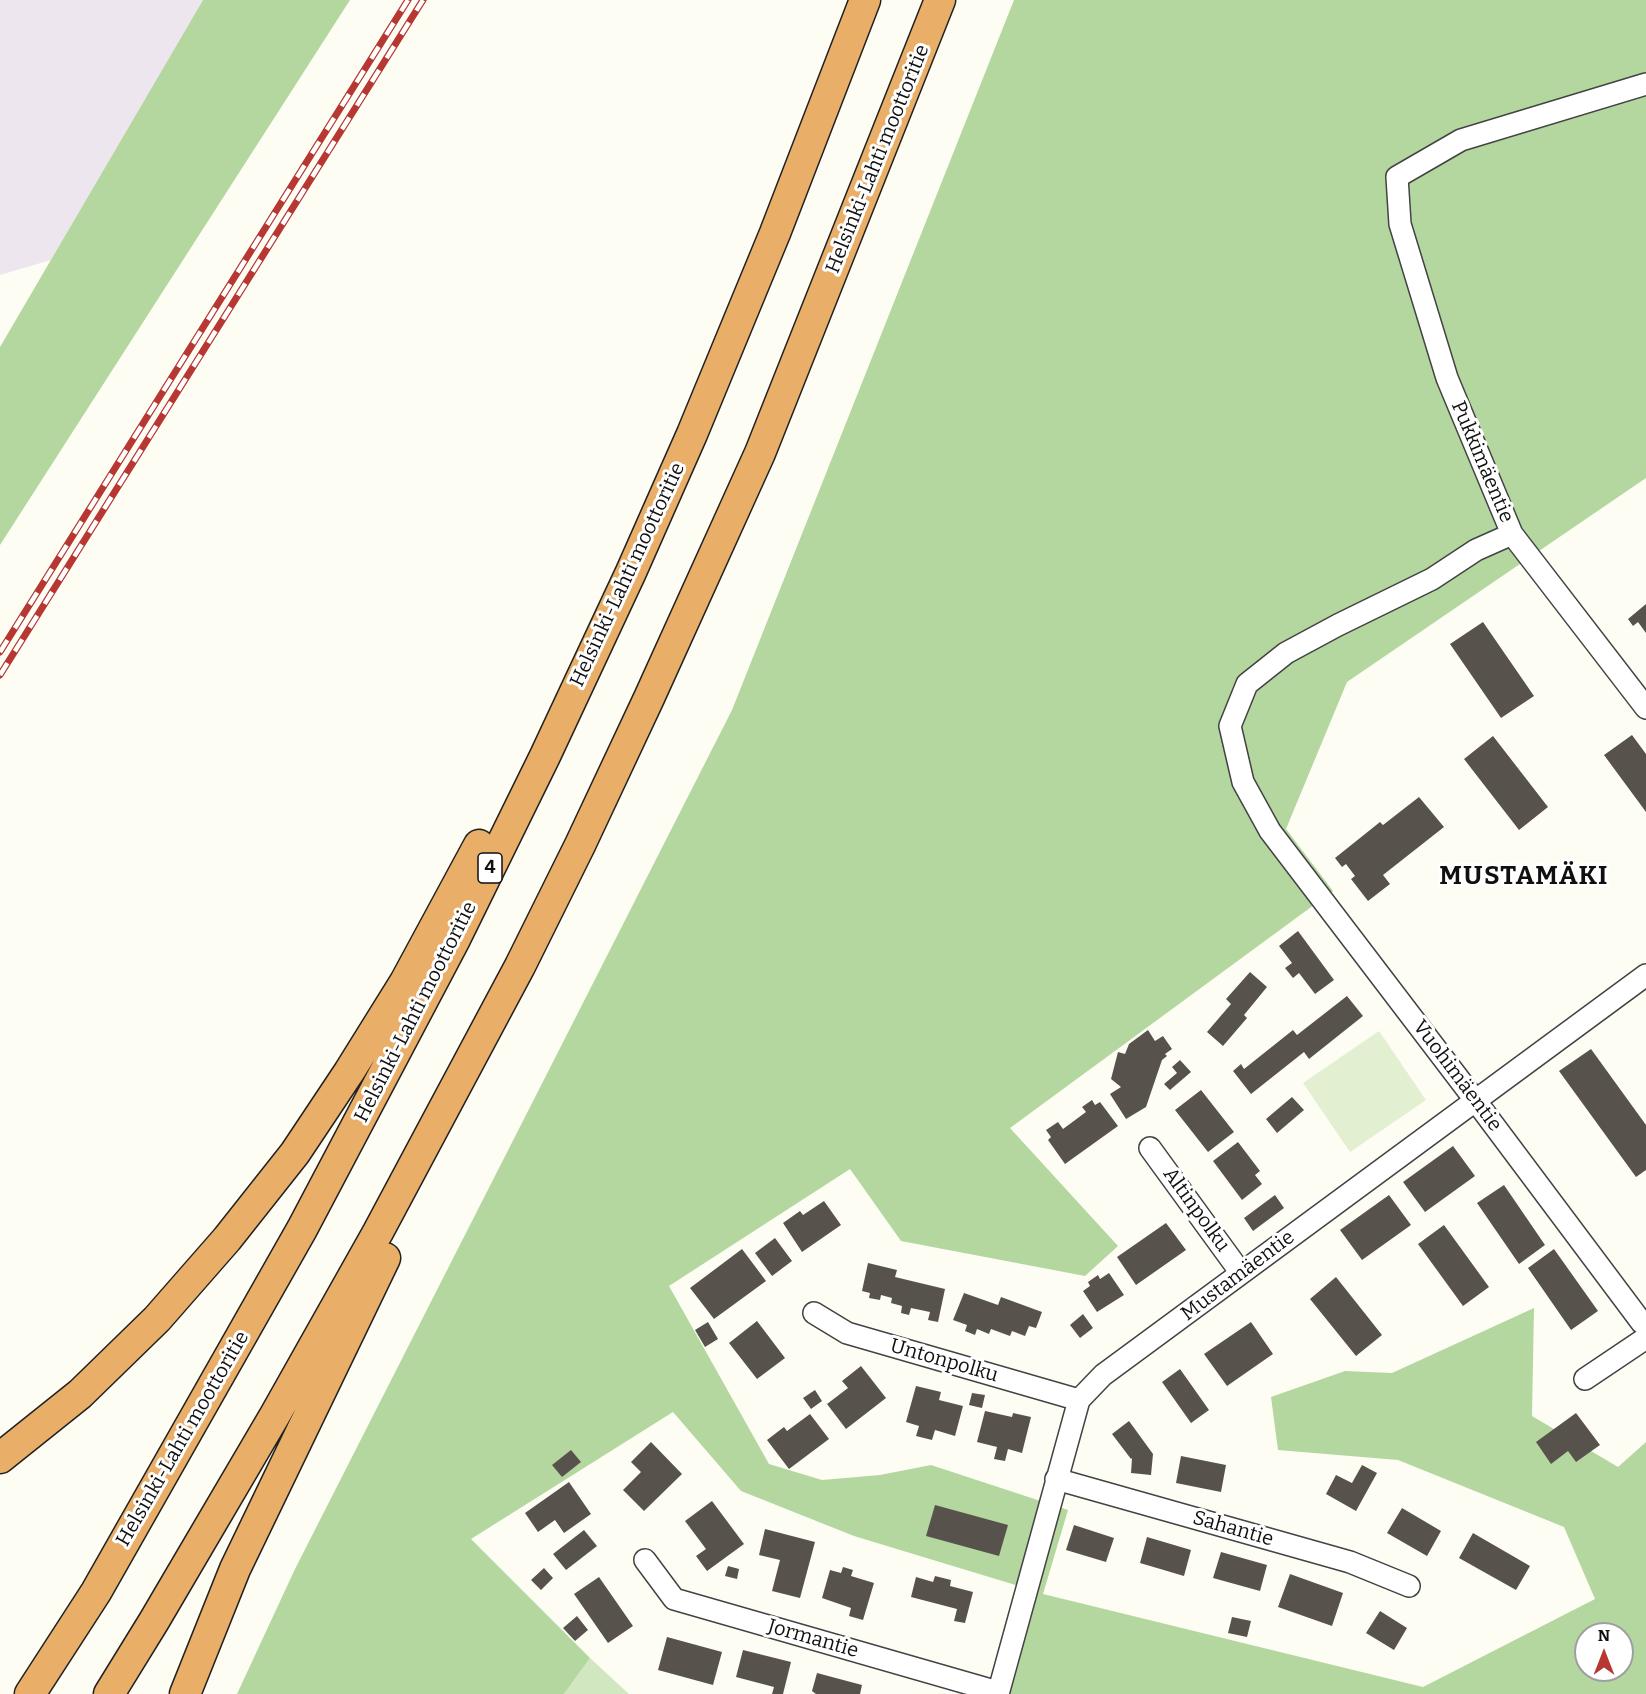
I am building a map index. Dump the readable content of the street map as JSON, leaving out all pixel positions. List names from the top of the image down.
{
  "streets": {
    "highway": ["Helsinki-Lahti moottoritie", "4"],
    "street": [
      "Pukkimäentie",
      "Vuohimäentie",
      "Altinpolku",
      "Mustamäentie",
      "Untonpolku",
      "Sahantie",
      "Jormantie"
    ]
  },
  "crossings": [
    ["Pukkimäentie", "Vuohimäentie"],
    ["Vuohimäentie", "Mustamäentie"],
    ["Altinpolku", "Mustamäentie"],
    ["Mustamäentie", "Untonpolku"],
    ["Mustamäentie", "Sahantie"],
    ["Mustamäentie", "Jormantie"]
  ],
  "districts": ["MUSTAMÄKI"],
  "north": "top"
}
